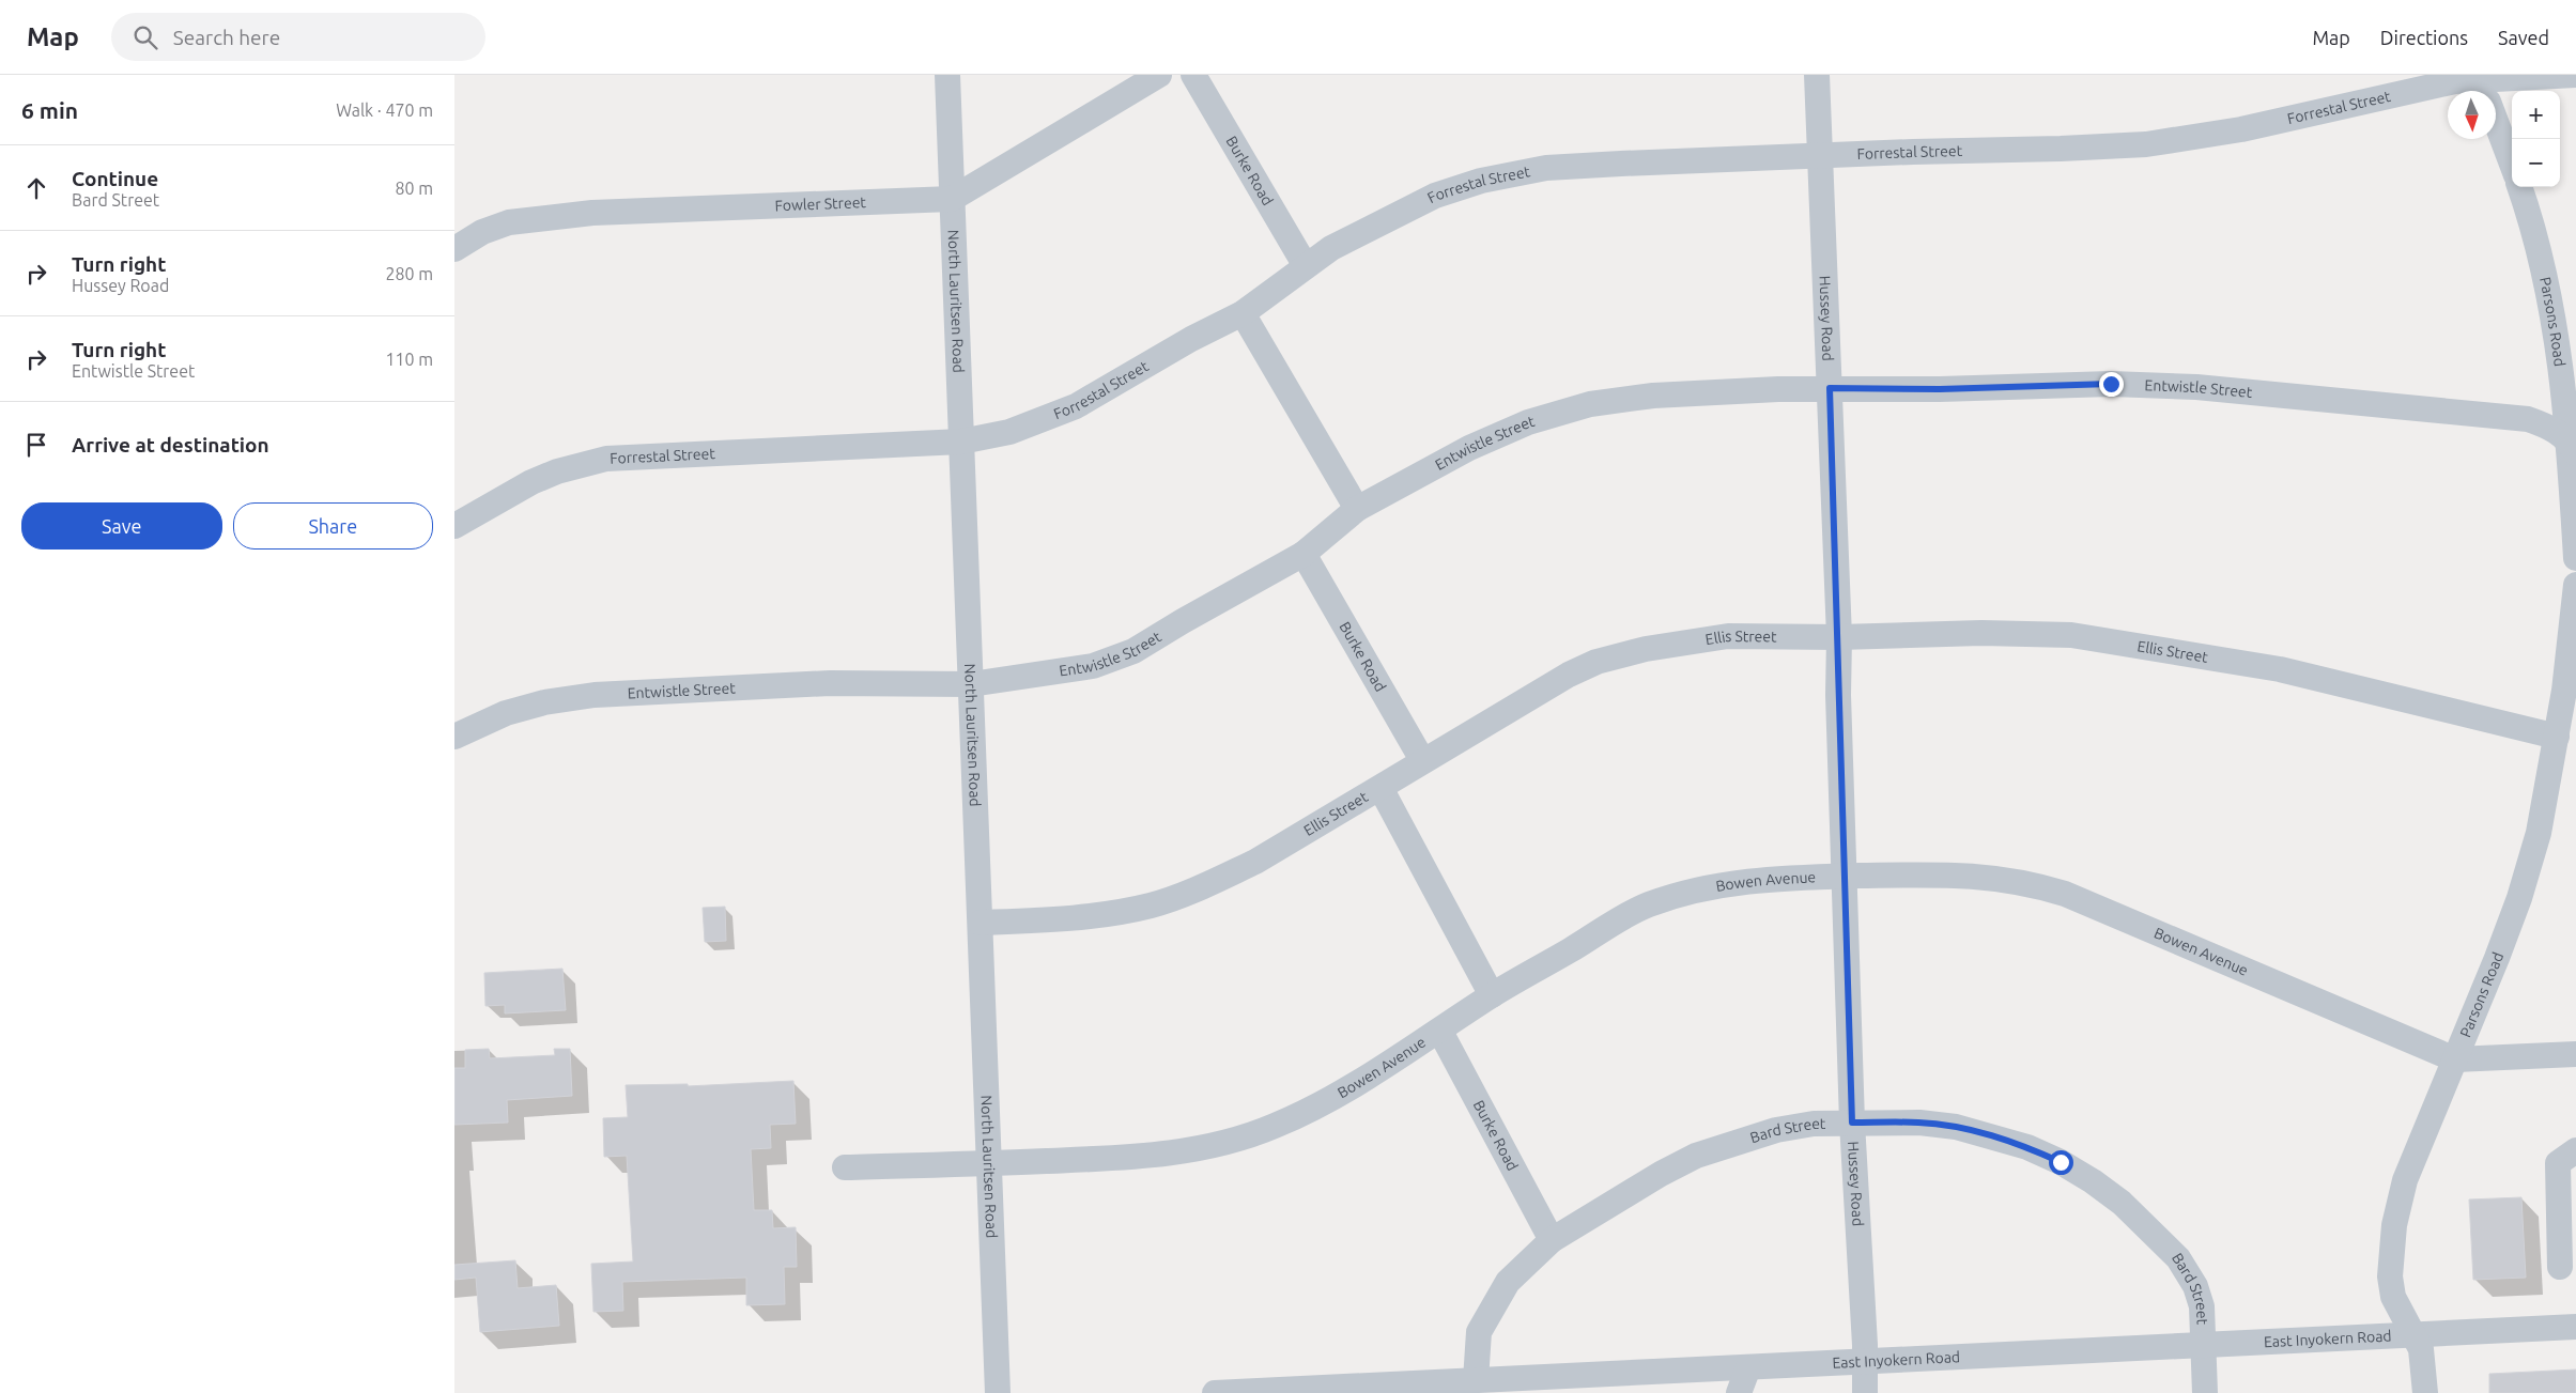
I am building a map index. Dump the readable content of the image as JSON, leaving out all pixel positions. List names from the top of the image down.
{
  "streets": {
    "street": [
      "Forrestal Street",
      "Burke Road",
      "Fowler Street",
      "North Lauritsen Road",
      "Hussey Road",
      "Parsons Road",
      "Entwistle Street",
      "Ellis Street",
      "Bowen Avenue",
      "Bard Street",
      "East Inyokern Road"
    ]
  },
  "crossings": [
    ["Forrestal Street", "Burke Road"],
    ["Forrestal Street", "North Lauritsen Road"],
    ["Forrestal Street", "Hussey Road"],
    ["Burke Road", "Entwistle Street"],
    ["Burke Road", "Ellis Street"],
    ["Burke Road", "Bowen Avenue"],
    ["Burke Road", "Bard Street"],
    ["Fowler Street", "North Lauritsen Road"],
    ["North Lauritsen Road", "Entwistle Street"],
    ["North Lauritsen Road", "Ellis Street"],
    ["North Lauritsen Road", "Bowen Avenue"],
    ["Hussey Road", "Entwistle Street"],
    ["Hussey Road", "Ellis Street"],
    ["Hussey Road", "Bowen Avenue"],
    ["Hussey Road", "Bard Street"],
    ["Hussey Road", "East Inyokern Road"],
    ["Parsons Road", "Entwistle Street"],
    ["Parsons Road", "Ellis Street"],
    ["Parsons Road", "Bowen Avenue"],
    ["Parsons Road", "East Inyokern Road"],
    ["Bard Street", "East Inyokern Road"]
  ],
  "north": "bottom",
  "page": {
    "header": "Map",
    "search": "Search here",
    "nav": ["Map", "Directions", "Saved"],
    "heading": ["6 min", "Walk · 470 m"],
    "map_buttons": ["+", "−"],
    "list": [
      ["Continue", "Bard Street", "80 m"],
      ["Turn right", "Hussey Road", "280 m"],
      ["Turn right", "Entwistle Street", "110 m"],
      "Arrive at destination"
    ],
    "buttons": ["Save", "Share"]
  }
}
